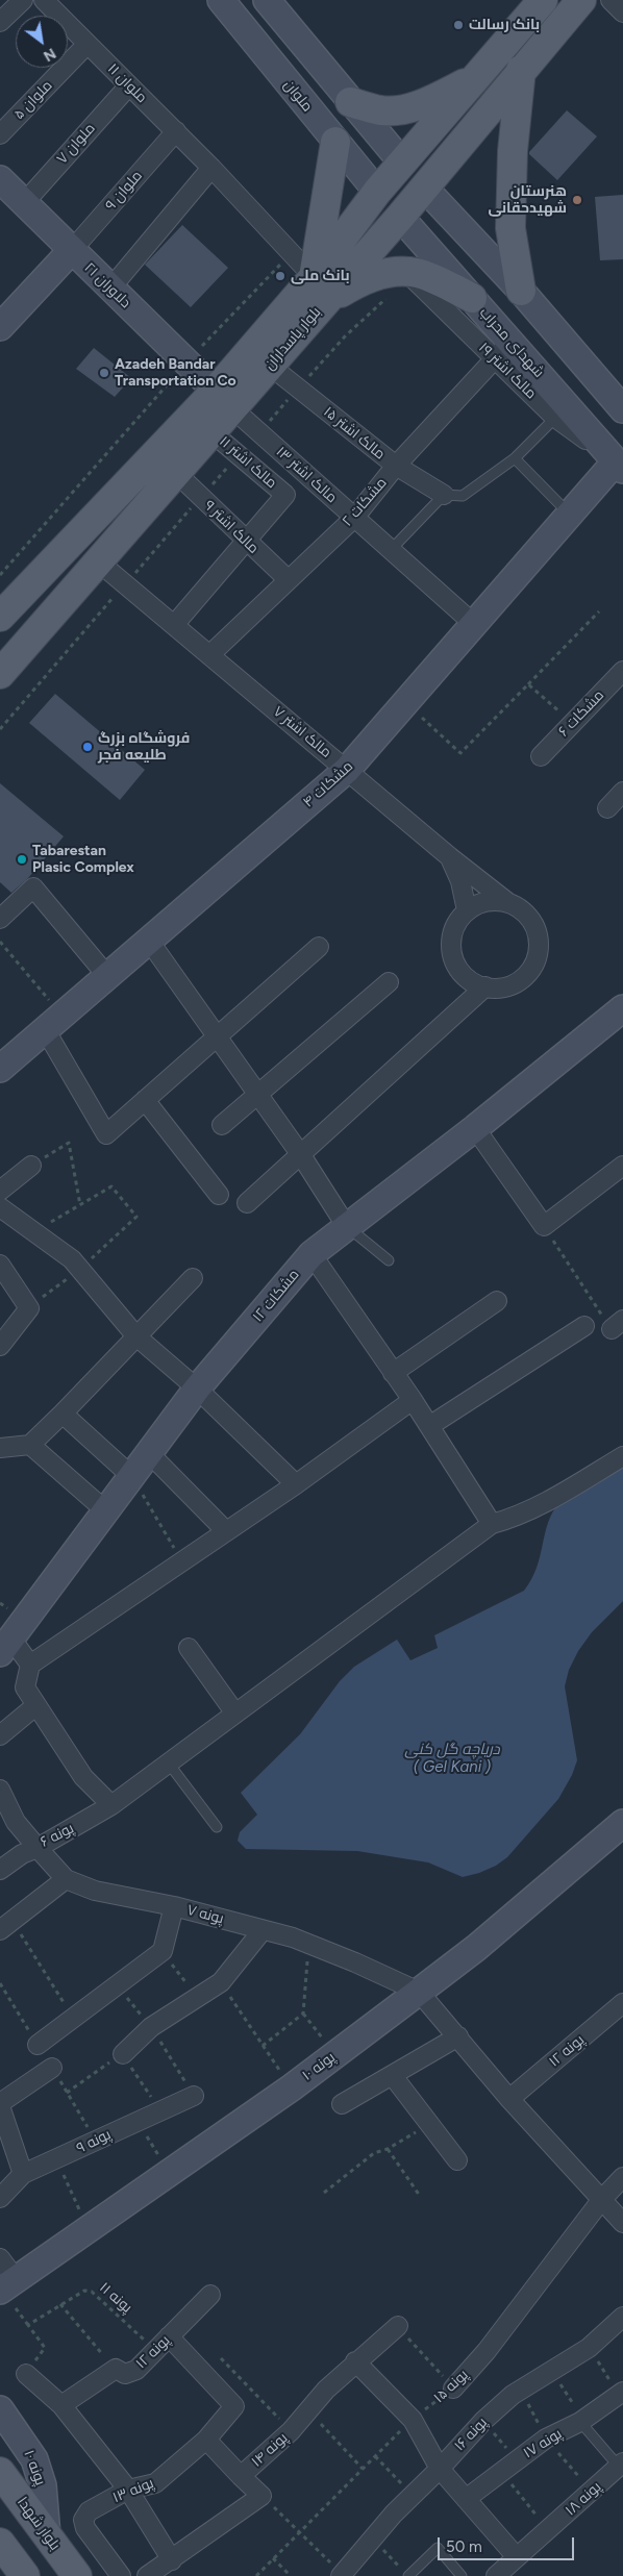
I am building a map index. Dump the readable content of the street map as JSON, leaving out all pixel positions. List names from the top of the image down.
{
  "streets": {
    "main road": ["بلوار پاسداران", "بلوار شهدا"],
    "street": [
      "ملوان ۱۱",
      "ملوان",
      "ملوان ۵",
      "ملوان ۷",
      "ملوان ۹",
      "دلاوران ۲۱",
      "شهدای محراب",
      "مالک اشتر ۱۹",
      "مالک اشتر ۱۵",
      "مالک اشتر ۱۱",
      "مالک اشتر ۱۳",
      "مشکات ۲",
      "مالک اشتر ۹",
      "مشکات ۶",
      "مالک اشتر ۷",
      "مشکات ۴",
      "مشکات ۱۲",
      "پونه ۶",
      "پونه ۷",
      "پونه ۱۲",
      "پونه ۱۰",
      "پونه ۹",
      "پونه ۱۵",
      "پونه ۱۶",
      "پونه ۱۷",
      "پونه ۱۴",
      "پونه ۱۳",
      "پونه ۱۸"
    ],
    "path": ["پونه ۱۱"]
  },
  "crossings": [
    ["ملوان ۱۱", "ملوان ۵"],
    ["ملوان ۱۱", "ملوان ۷"],
    ["ملوان ۱۱", "ملوان ۹"],
    ["ملوان ۱۱", "بلوار پاسداران"],
    ["ملوان", "بلوار پاسداران"],
    ["ملوان ۷", "دلاوران ۲۱"],
    ["ملوان ۹", "دلاوران ۲۱"],
    ["دلاوران ۲۱", "بلوار پاسداران"],
    ["دلاوران ۲۱", "مالک اشتر ۱۳"],
    ["بلوار پاسداران", "شهدای محراب"],
    ["بلوار پاسداران", "مالک اشتر ۱۵"],
    ["بلوار پاسداران", "مالک اشتر ۱۱"],
    ["بلوار پاسداران", "مالک اشتر ۱۳"],
    ["بلوار پاسداران", "مالک اشتر ۹"],
    ["بلوار پاسداران", "مالک اشتر ۷"],
    ["شهدای محراب", "مالک اشتر ۱۹"],
    ["شهدای محراب", "مشکات ۲"],
    ["شهدای محراب", "مشکات ۴"],
    ["مالک اشتر ۱۹", "مشکات ۲"],
    ["مالک اشتر ۱۵", "مشکات ۲"],
    ["مالک اشتر ۱۱", "مالک اشتر ۹"],
    ["مالک اشتر ۱۳", "مشکات ۲"],
    ["مالک اشتر ۱۳", "مشکات ۴"],
    ["مشکات ۲", "مالک اشتر ۹"],
    ["مشکات ۲", "مالک اشتر ۷"],
    ["مالک اشتر ۷", "مشکات ۴"],
    ["پونه ۷", "پونه ۱۰"],
    ["پونه ۱۲", "پونه ۱۱"],
    ["پونه ۱۲", "پونه ۱۳"],
    ["پونه ۱۰", "بلوار شهدا"]
  ],
  "water": ["دریاچه گل کنی ( Gel Kani )"],
  "places": [
    "بانک رسالت",
    "هنرستان شهیدحقانی",
    "بانک ملی",
    "Azadeh Bandar Transportation Co",
    "فروشگاه بزرگ طلیعه فجر",
    "Tabarestan Plasic Complex"
  ],
  "scale_bar": "50 m",
  "north": "bottom right"
}
